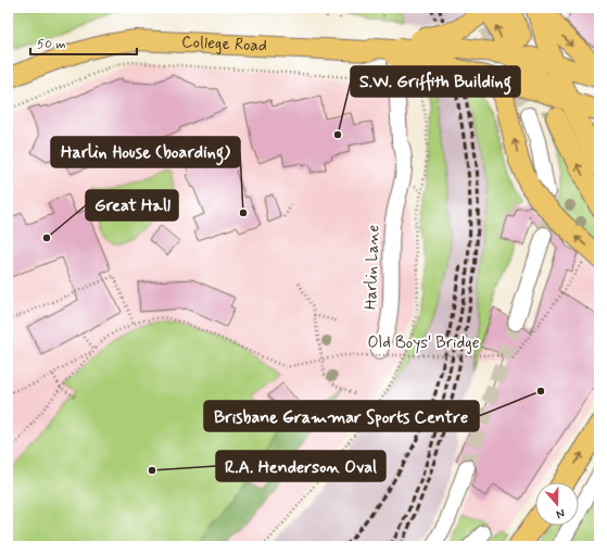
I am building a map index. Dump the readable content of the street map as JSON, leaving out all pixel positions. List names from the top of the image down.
{
  "streets": {
    "main road": ["College Road"],
    "street": ["Harlin Lane"],
    "path": ["Old Boys' Bridge"]
  },
  "crossings": [
    ["College Road", "Harlin Lane"]
  ],
  "places": [
    "S.W. Griffith Building",
    "Harlin House (boarding)",
    "Great Hall",
    "Brisbane Grammar Sports Centre",
    "R.A. Henderson Oval"
  ],
  "scale_bar": "50 m",
  "north": "bottom"
}
